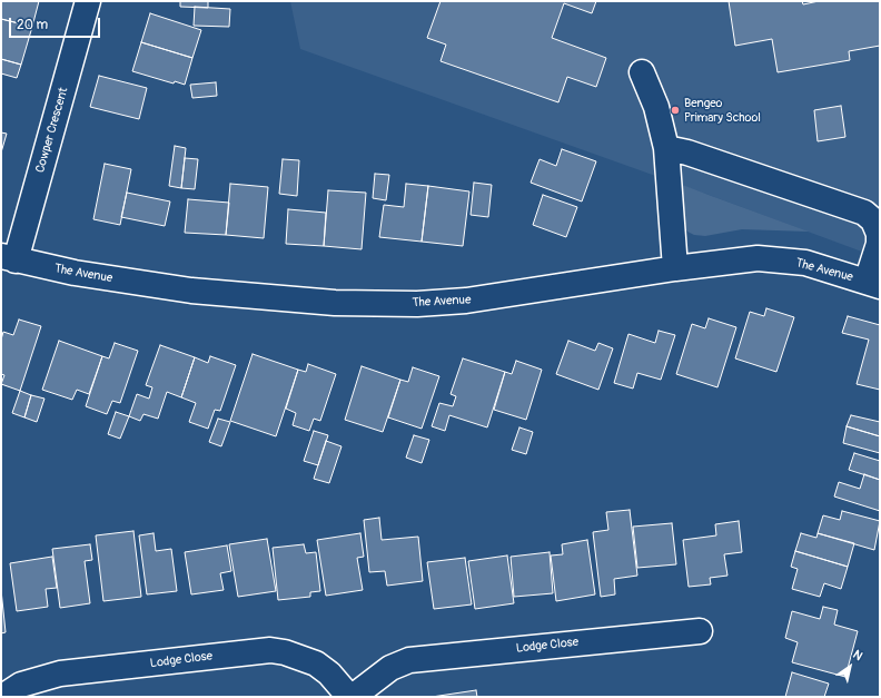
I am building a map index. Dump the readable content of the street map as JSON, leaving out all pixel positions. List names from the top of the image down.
{
  "streets": {
    "street": ["Cowper Crescent", "The Avenue", "Lodge Close"]
  },
  "crossings": [
    ["Cowper Crescent", "The Avenue"]
  ],
  "places": ["Bengeo Primary School"],
  "scale_bar": "20 m",
  "north": "top right"
}
